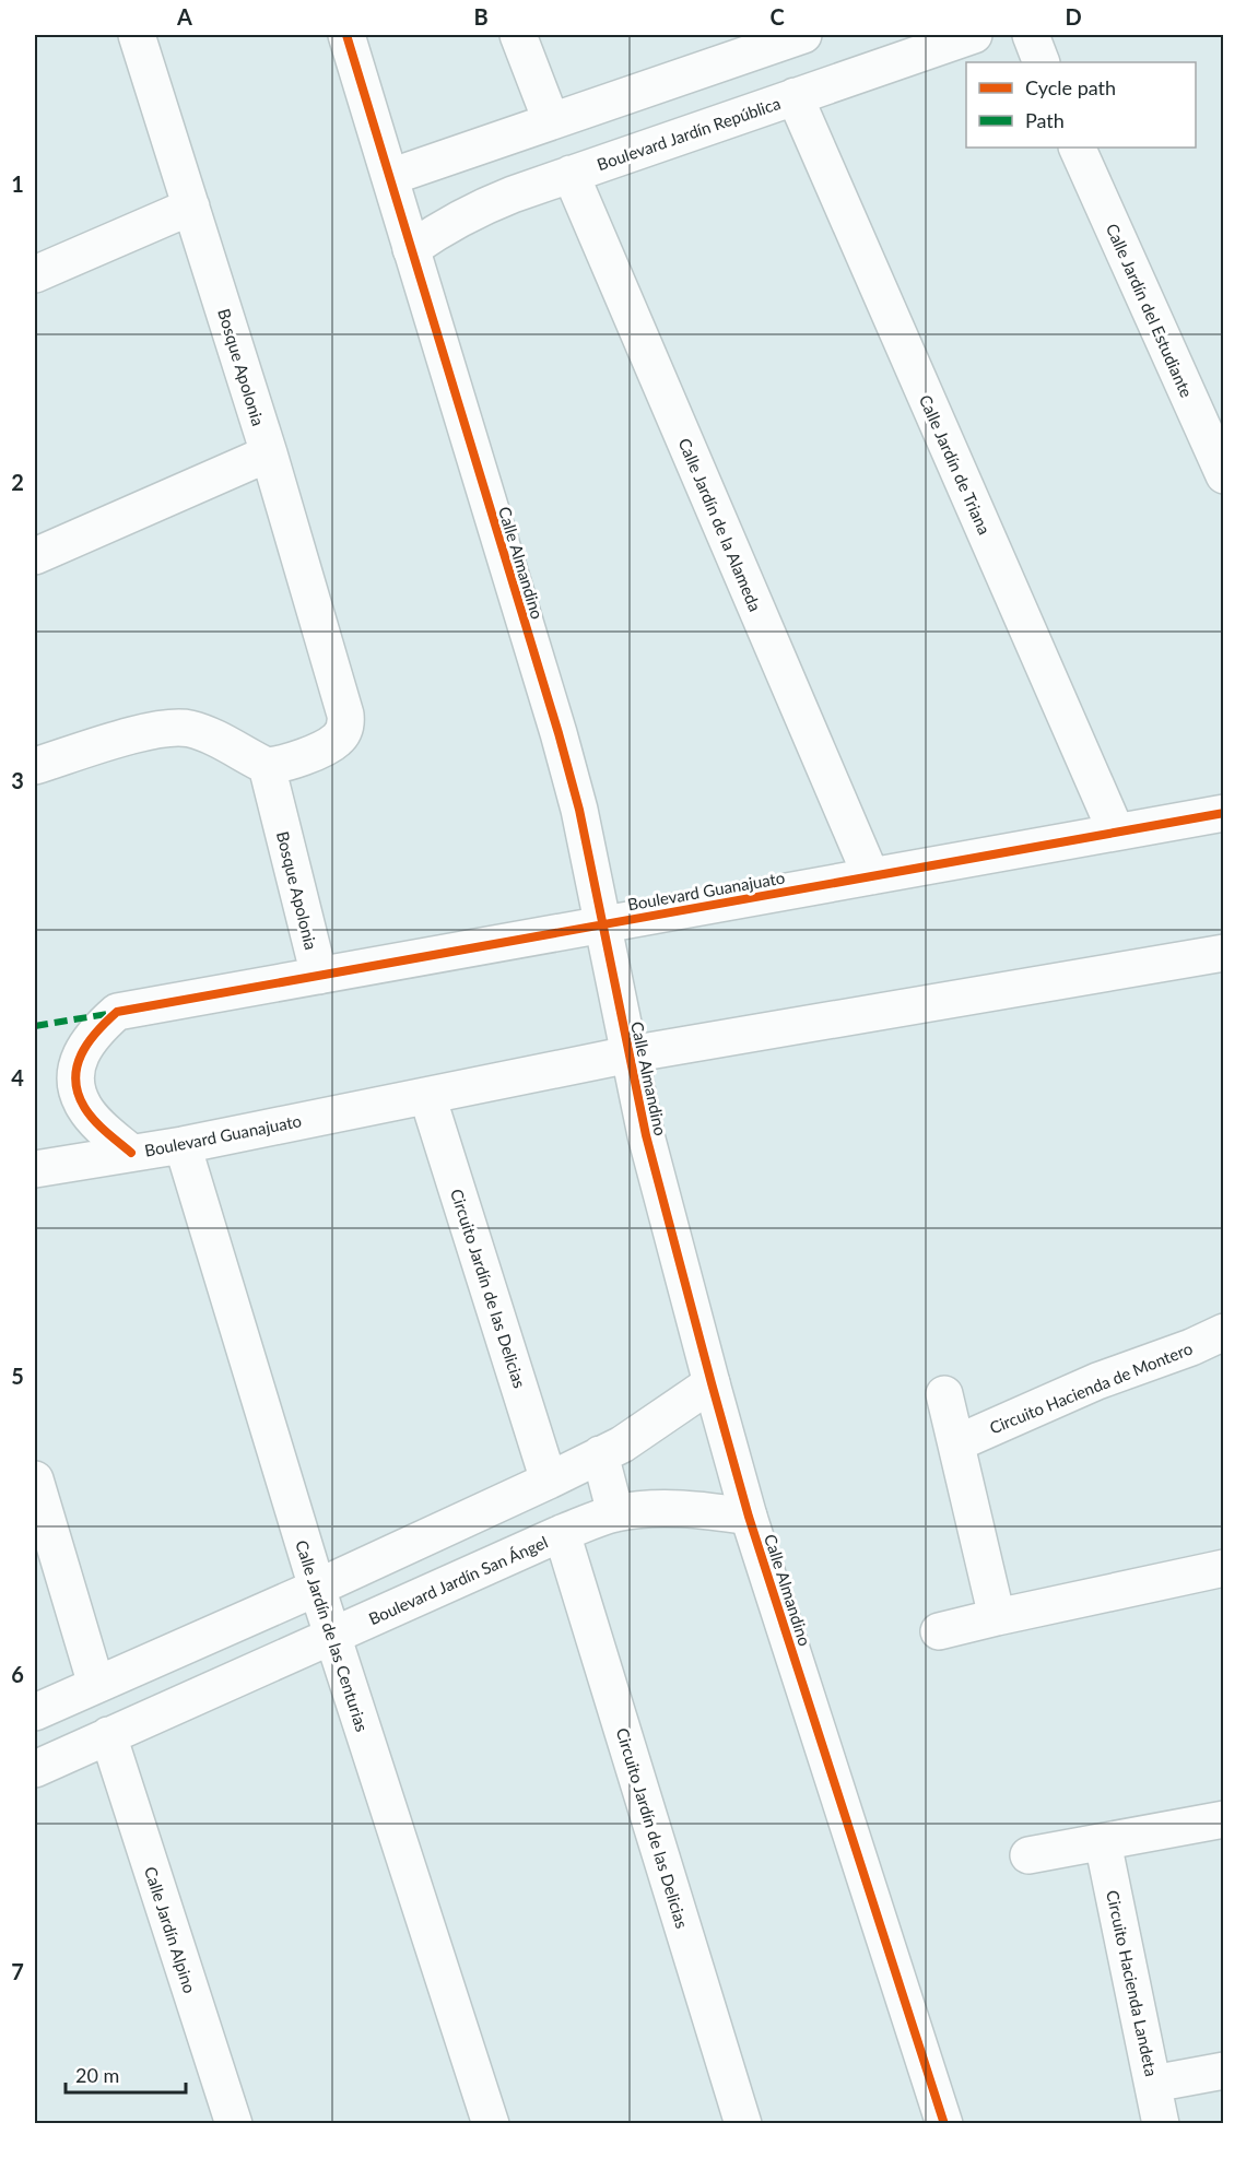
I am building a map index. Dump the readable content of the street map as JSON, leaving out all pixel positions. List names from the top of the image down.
{
  "streets": {
    "street": [
      "Boulevard Jardín República",
      "Calle Jardín del Estudiante",
      "Bosque Apolonia",
      "Calle Jardín de Triana",
      "Calle Jardín de la Alameda",
      "Calle Almandino",
      "Boulevard Guanajuato",
      "Circuito Jardín de las Delicias",
      "Circuito Hacienda de Montero",
      "Boulevard Jardín San Ángel",
      "Calle Jardín de las Centurias",
      "Calle Jardín Alpino",
      "Circuito Hacienda Landeta"
    ]
  },
  "crossings": [
    ["Boulevard Jardín República", "Calle Jardín de Triana"],
    ["Boulevard Jardín República", "Calle Jardín de la Alameda"],
    ["Boulevard Jardín República", "Calle Almandino"],
    ["Bosque Apolonia", "Boulevard Guanajuato"],
    ["Calle Jardín de Triana", "Boulevard Guanajuato"],
    ["Calle Jardín de la Alameda", "Boulevard Guanajuato"],
    ["Calle Almandino", "Boulevard Guanajuato"],
    ["Calle Almandino", "Boulevard Jardín San Ángel"],
    ["Boulevard Guanajuato", "Circuito Jardín de las Delicias"],
    ["Boulevard Guanajuato", "Calle Jardín de las Centurias"],
    ["Circuito Jardín de las Delicias", "Boulevard Jardín San Ángel"],
    ["Boulevard Jardín San Ángel", "Calle Jardín de las Centurias"],
    ["Boulevard Jardín San Ángel", "Calle Jardín Alpino"]
  ],
  "legend": ["Cycle path", "Path"],
  "scale_bar": "20 m",
  "grid": {
    "columns": [
      "A",
      "B",
      "C",
      "D"
    ],
    "rows": [
      "1",
      "2",
      "3",
      "4",
      "5",
      "6",
      "7"
    ]
  }
}
